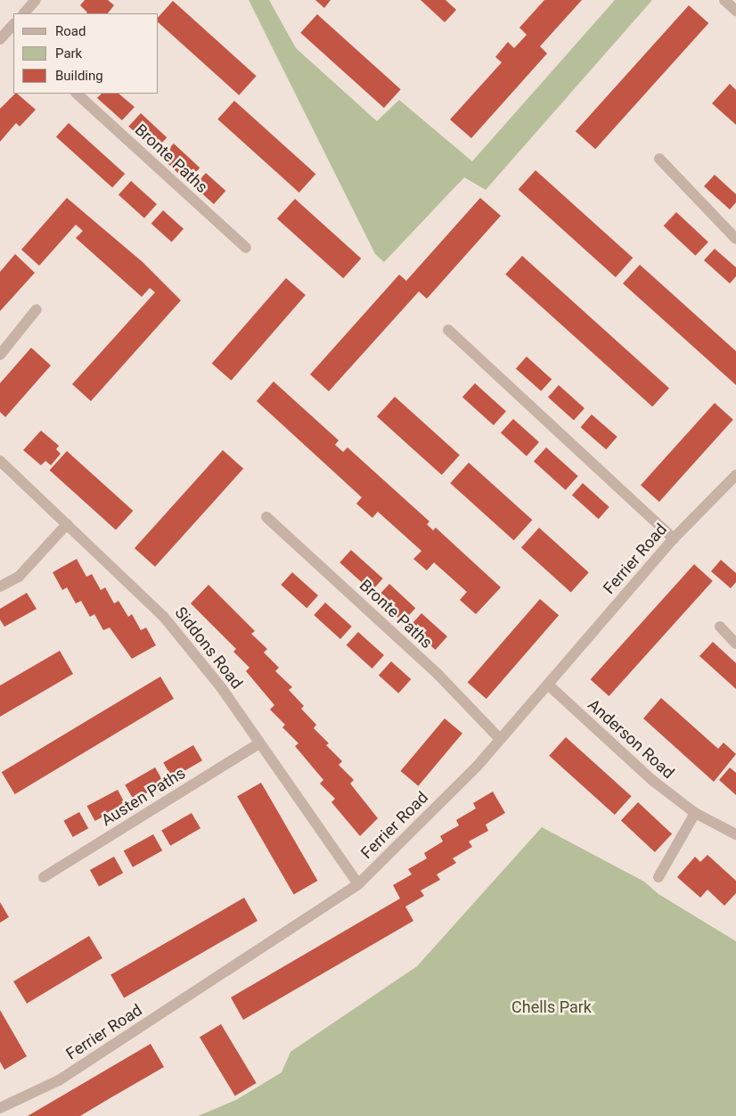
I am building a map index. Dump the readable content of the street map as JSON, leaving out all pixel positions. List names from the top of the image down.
{
  "streets": {
    "street": [
      "Bronte Paths",
      "Ferrier Road",
      "Siddons Road",
      "Anderson Road",
      "Austen Paths"
    ]
  },
  "crossings": [
    ["Bronte Paths", "Ferrier Road"],
    ["Ferrier Road", "Siddons Road"],
    ["Ferrier Road", "Anderson Road"],
    ["Siddons Road", "Austen Paths"]
  ],
  "parks": ["Chells Park"],
  "legend": ["Road", "Park", "Building"]
}
